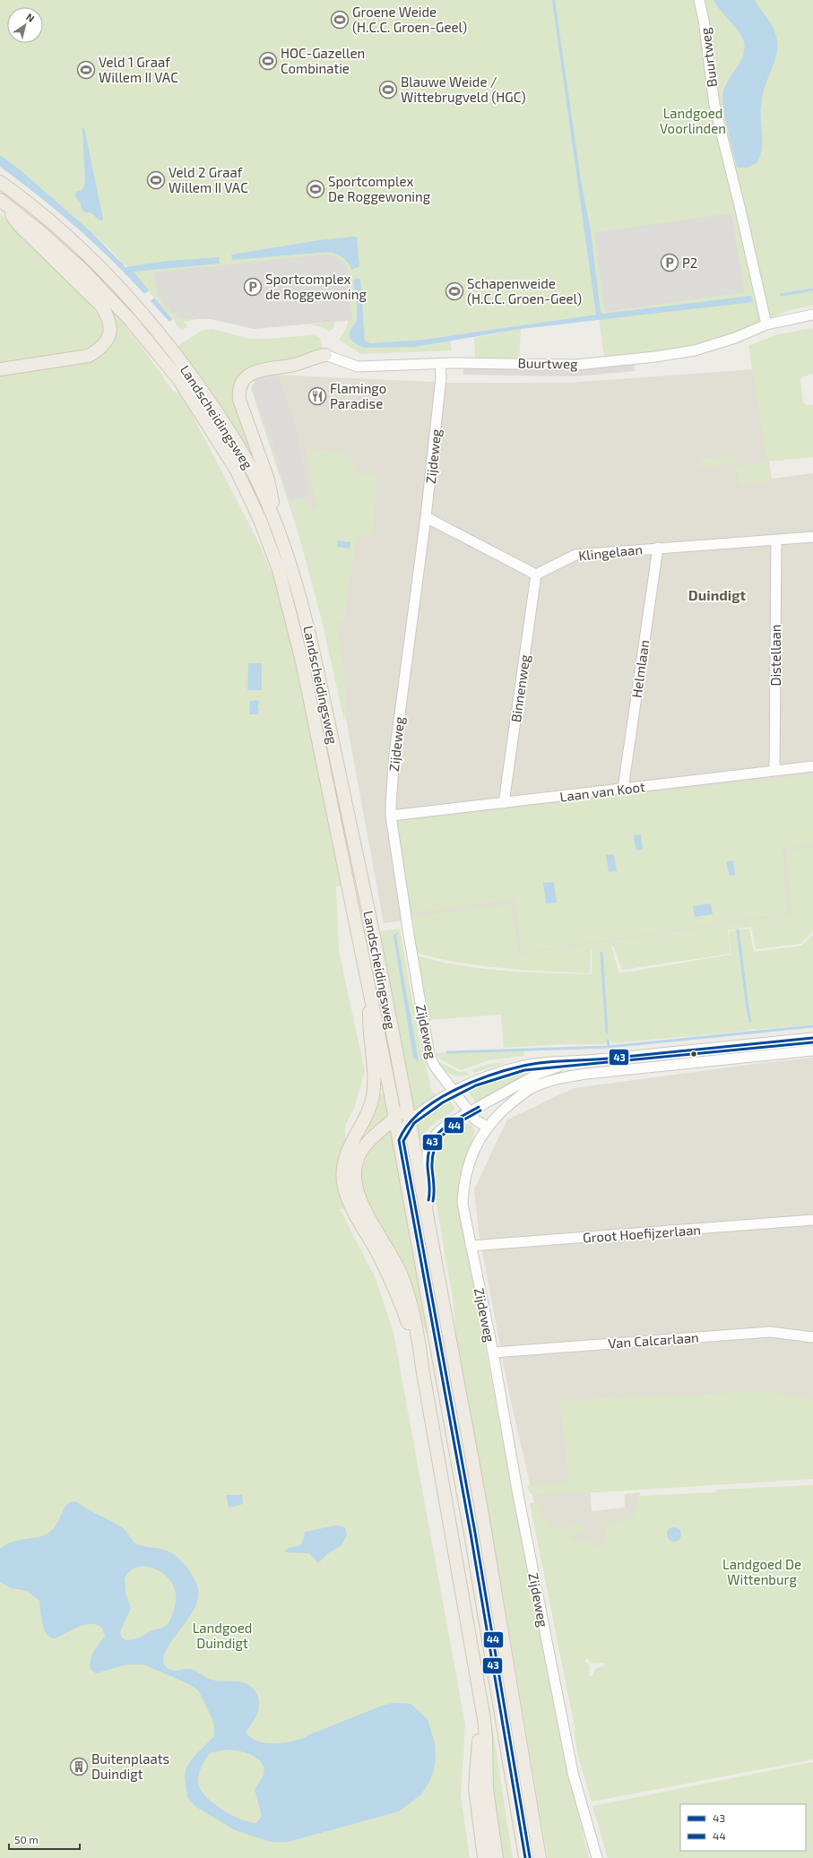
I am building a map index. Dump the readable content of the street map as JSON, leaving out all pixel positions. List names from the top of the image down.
{
  "streets": {
    "main road": ["Landscheidingsweg"],
    "street": [
      "Buurtweg",
      "Zijdeweg",
      "Klingelaan",
      "Distellaan",
      "Helmlaan",
      "Binnenweg",
      "Laan van Koot",
      "Groot Hoefijzerlaan",
      "Van Calcarlaan"
    ]
  },
  "crossings": [
    ["Buurtweg", "Zijdeweg"],
    ["Zijdeweg", "Laan van Koot"],
    ["Zijdeweg", "Groot Hoefijzerlaan"],
    ["Zijdeweg", "Van Calcarlaan"],
    ["Klingelaan", "Distellaan"],
    ["Klingelaan", "Helmlaan"],
    ["Klingelaan", "Binnenweg"],
    ["Distellaan", "Laan van Koot"],
    ["Helmlaan", "Laan van Koot"],
    ["Binnenweg", "Laan van Koot"]
  ],
  "districts": ["Duindigt"],
  "parks": ["Landgoed Voorlinden", "Landgoed De Wittenburg", "Landgoed Duindigt"],
  "places": {
    "sports": [
      "Groene Weide (H.C.C. Groen-Geel)",
      "HOC-Gazellen Combinatie",
      "Veld 1 Graaf Willem II VAC",
      "Blauwe Weide / Wittebrugveld (HGC)",
      "Veld 2 Graaf Willem II VAC",
      "Sportcomplex De Roggewoning",
      "Schapenweide (H.C.C. Groen-Geel)"
    ],
    "parking": ["P2", "Sportcomplex de Roggewoning"],
    "restaurant": ["Flamingo Paradise"],
    "building": ["Buitenplaats Duindigt"]
  },
  "lines": ["transit line 43", "transit line 44"],
  "legend": ["43", "44"],
  "scale_bar": "50 m",
  "north": "top right"
}
